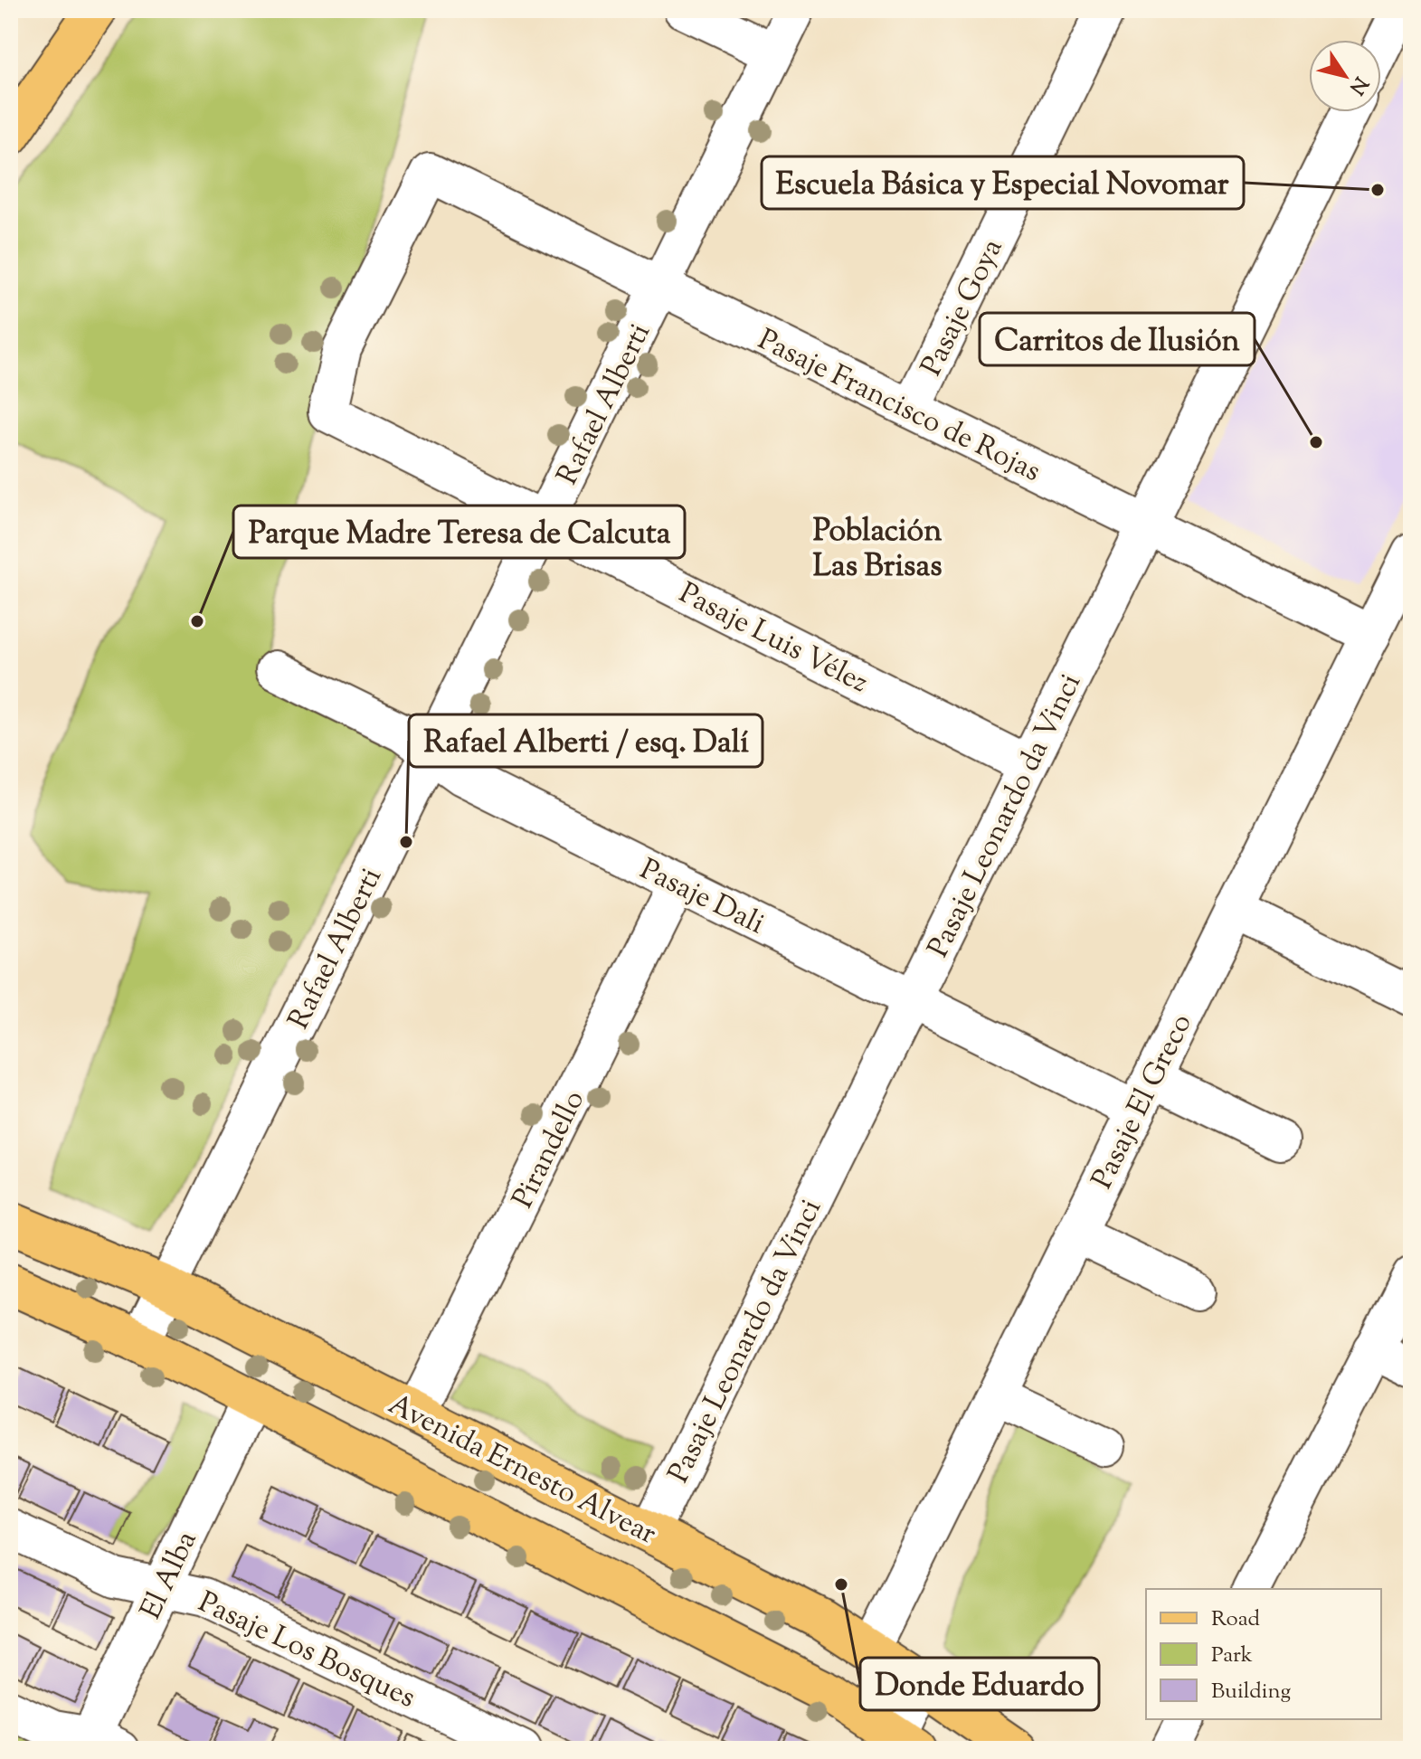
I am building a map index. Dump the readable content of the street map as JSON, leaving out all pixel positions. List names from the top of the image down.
{
  "streets": {
    "main road": ["Avenida Ernesto Alvear"],
    "street": [
      "Pasaje Goya",
      "Rafael Alberti",
      "Pasaje Francisco de Rojas",
      "Pasaje Luis Vélez",
      "Pasaje Leonardo da Vinci",
      "Pasaje Dali",
      "Pasaje El Greco",
      "Pirandello",
      "El Alba",
      "Pasaje Los Bosques"
    ]
  },
  "crossings": [
    ["Pasaje Goya", "Pasaje Francisco de Rojas"],
    ["Rafael Alberti", "Pasaje Francisco de Rojas"],
    ["Rafael Alberti", "Pasaje Luis Vélez"],
    ["Rafael Alberti", "Pasaje Dali"],
    ["Rafael Alberti", "Avenida Ernesto Alvear"],
    ["Pasaje Francisco de Rojas", "Pasaje Luis Vélez"],
    ["Pasaje Francisco de Rojas", "Pasaje Leonardo da Vinci"],
    ["Pasaje Francisco de Rojas", "Pasaje El Greco"],
    ["Pasaje Luis Vélez", "Pasaje Leonardo da Vinci"],
    ["Pasaje Leonardo da Vinci", "Pasaje Dali"],
    ["Pasaje Leonardo da Vinci", "Avenida Ernesto Alvear"],
    ["Pasaje Dali", "Pasaje El Greco"],
    ["Pasaje Dali", "Pirandello"],
    ["Pasaje El Greco", "Avenida Ernesto Alvear"],
    ["Pirandello", "Avenida Ernesto Alvear"],
    ["El Alba", "Pasaje Los Bosques"]
  ],
  "districts": ["Población Las Brisas"],
  "places": [
    "Escuela Básica y Especial Novomar",
    "Carritos de Ilusión",
    "Parque Madre Teresa de Calcuta",
    "Rafael Alberti / esq. Dalí",
    "Donde Eduardo"
  ],
  "legend": ["Road", "Park", "Building"],
  "north": "bottom right"
}
